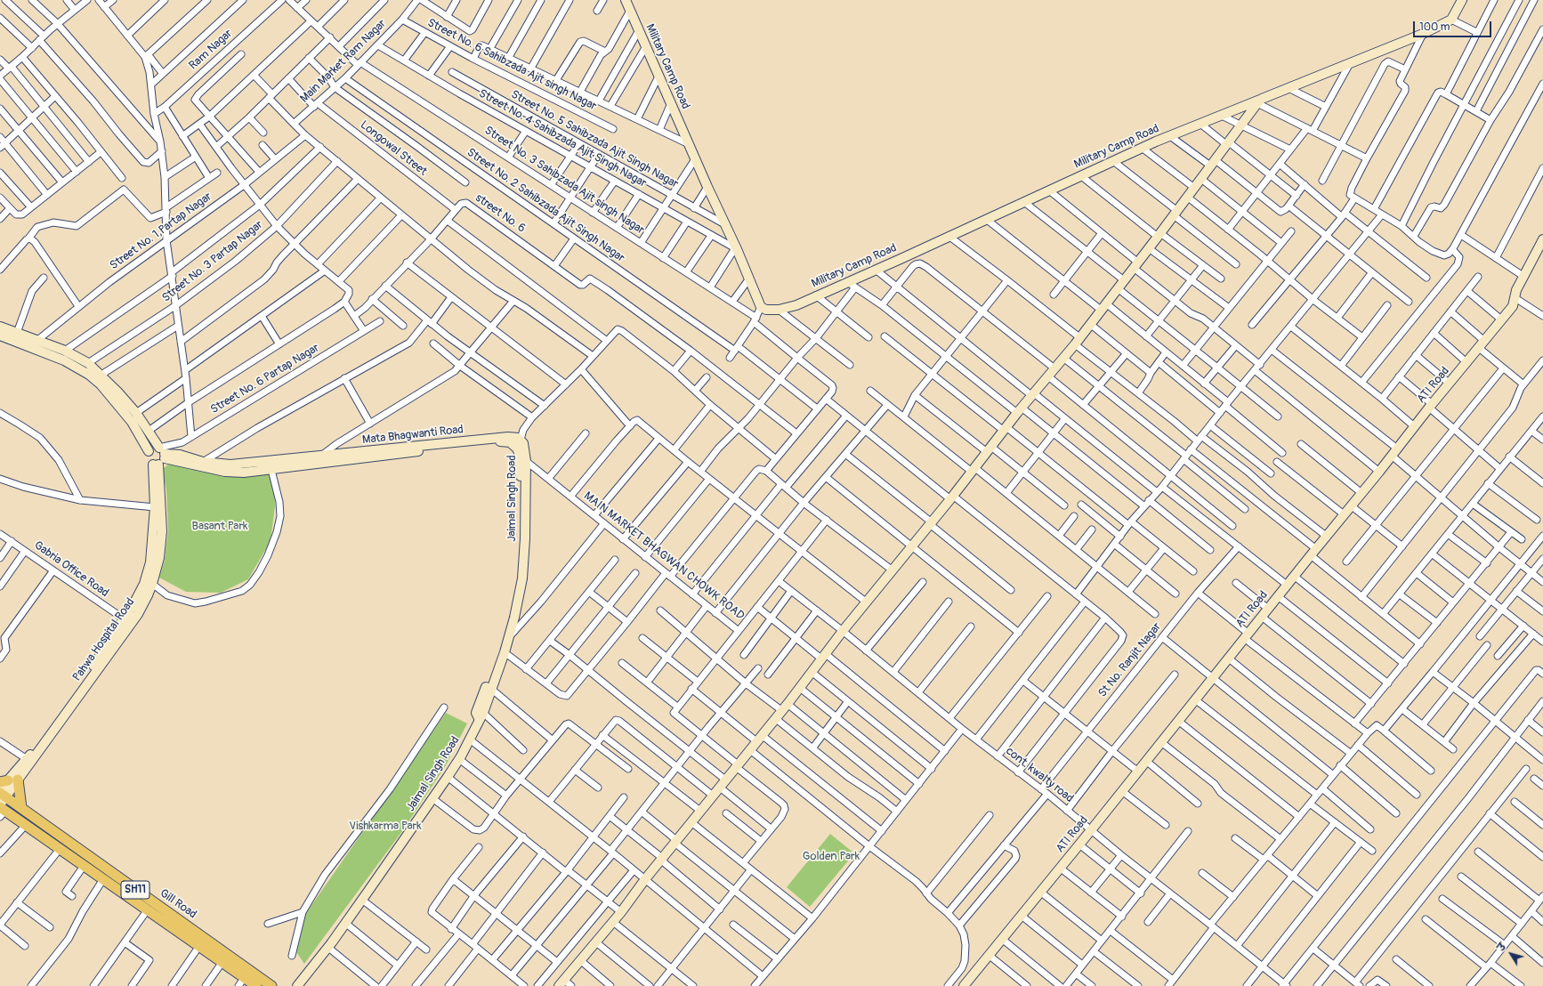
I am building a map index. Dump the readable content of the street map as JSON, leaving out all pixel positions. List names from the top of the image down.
{
  "streets": {
    "main road": ["SH11", "Gill Road"],
    "street": [
      "Ram Nagar",
      "Main Market Ram Nagar",
      "Street No. 6 Sahibzada Ajit singh Nagar",
      "Military Camp Road",
      "Street No. 4 Sahibzada Ajit Singh Nagar",
      "Street No. 5 Sahibzada Ajit Singh Nagar",
      "Longowal Street",
      "Street No. 3 Sahibzada Ajit singh Nagar",
      "Street No. 2 Sahibzada Ajit Singh Nagar",
      "street No. 6",
      "Street No. 1,Partap Nagar",
      "Street No. 3 Partap Nagar",
      "Street No. 6 Partap Nagar",
      "ATI Road",
      "Mata Bhagwanti Road",
      "Jaimal Singh Road",
      "MAIN MARKET BHAGWAN CHOWK ROAD",
      "Gabria Office Road",
      "Pahwa Hospital Road",
      "St No. Ranjit Nagar",
      "cont. kwalty road"
    ]
  },
  "crossings": [
    ["Main Market Ram Nagar", "Street No. 6 Sahibzada Ajit singh Nagar"],
    ["Main Market Ram Nagar", "Street No. 4 Sahibzada Ajit Singh Nagar"],
    ["Main Market Ram Nagar", "Longowal Street"],
    ["Main Market Ram Nagar", "Street No. 3 Sahibzada Ajit singh Nagar"],
    ["Main Market Ram Nagar", "Street No. 2 Sahibzada Ajit Singh Nagar"],
    ["Military Camp Road", "Street No. 4 Sahibzada Ajit Singh Nagar"],
    ["Military Camp Road", "Street No. 5 Sahibzada Ajit Singh Nagar"],
    ["Longowal Street", "street No. 6"],
    ["Street No. 6 Partap Nagar", "Mata Bhagwanti Road"],
    ["Street No. 6 Partap Nagar", "Pahwa Hospital Road"],
    ["ATI Road", "cont. kwalty road"],
    ["Mata Bhagwanti Road", "Jaimal Singh Road"],
    ["Mata Bhagwanti Road", "Pahwa Hospital Road"],
    ["Jaimal Singh Road", "MAIN MARKET BHAGWAN CHOWK ROAD"],
    ["MAIN MARKET BHAGWAN CHOWK ROAD", "cont. kwalty road"],
    ["Gabria Office Road", "Pahwa Hospital Road"],
    ["Pahwa Hospital Road", "Gill Road"],
    ["St No. Ranjit Nagar", "cont. kwalty road"]
  ],
  "parks": ["Basant Park", "Vishkarma Park", "Golden Park"],
  "scale_bar": "100 m",
  "north": "top left"
}
